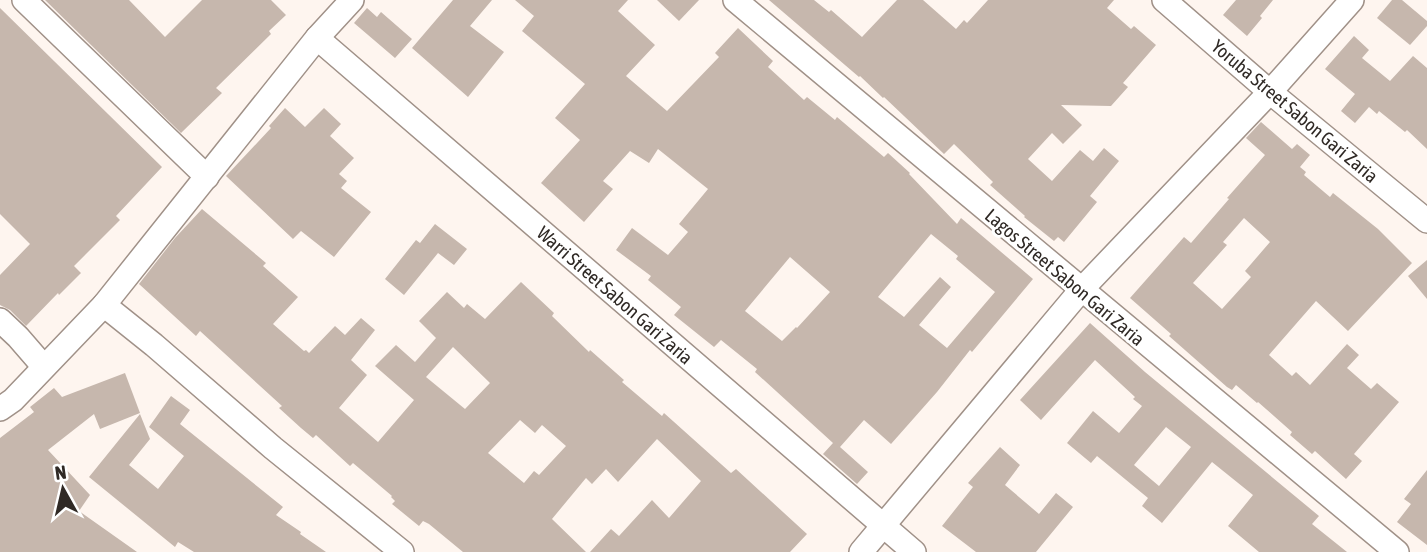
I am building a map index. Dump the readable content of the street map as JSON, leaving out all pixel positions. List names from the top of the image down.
{
  "streets": {
    "street": ["Yoruba Street Sabon Gari Zaria", "Lagos Street Sabon Gari Zaria", "Warri Street Sabon Gari Zaria"]
  },
  "north": "top"
}
